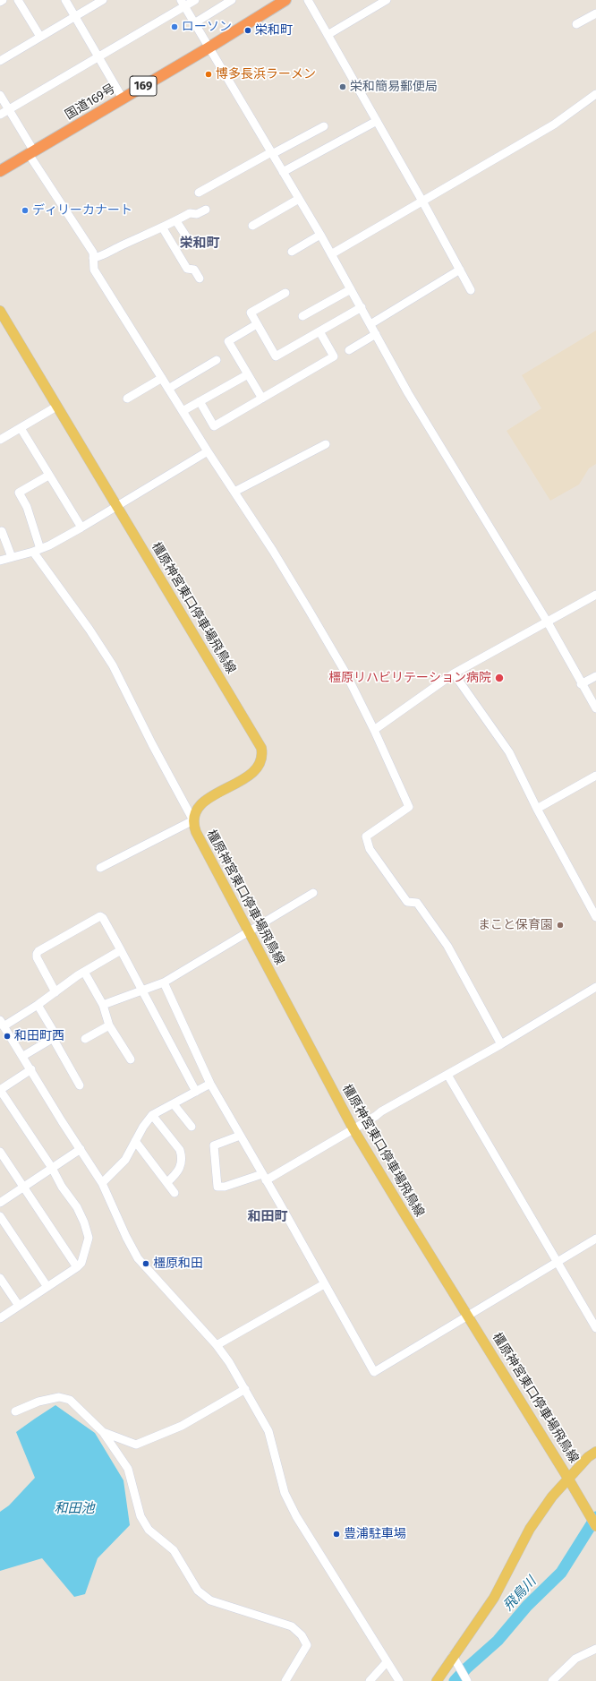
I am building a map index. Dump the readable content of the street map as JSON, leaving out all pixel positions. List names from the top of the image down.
{
  "streets": {
    "highway": ["169", "国道169号"],
    "main road": ["橿原神宮東口停車場飛鳥線"]
  },
  "districts": ["栄和町", "和田町"],
  "water": ["和田池", "飛鳥川"],
  "places": [
    "ローソン",
    "栄和町",
    "博多長浜ラーメン",
    "栄和簡易郵便局",
    "ディリーカナート",
    "橿原リハビリテーション病院",
    "まこと保育園",
    "和田町西",
    "橿原和田",
    "豊浦駐車場"
  ]
}
